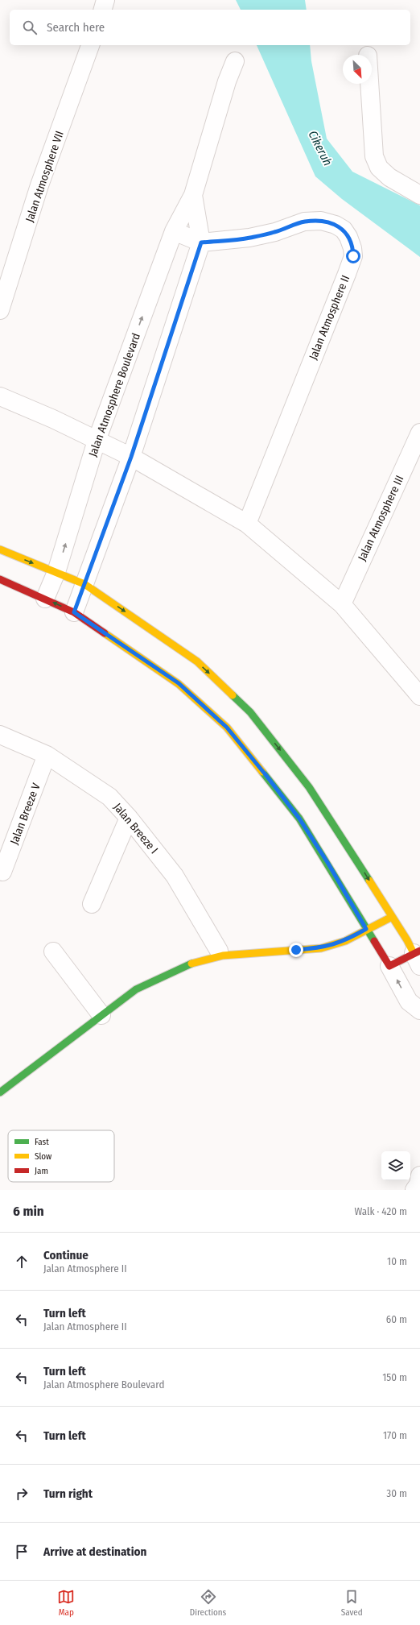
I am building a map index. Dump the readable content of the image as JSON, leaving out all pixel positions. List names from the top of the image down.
{
  "streets": {
    "street": [
      "Jalan Atmosphere VII",
      "Jalan Atmosphere II",
      "Jalan Atmosphere Boulevard",
      "Jalan Atmosphere III",
      "Jalan Breeze V",
      "Jalan Breeze I"
    ]
  },
  "crossings": [
    ["Jalan Atmosphere II", "Jalan Atmosphere Boulevard"],
    ["Jalan Breeze V", "Jalan Breeze I"]
  ],
  "water": ["Cikeruh"],
  "legend": ["Fast", "Slow", "Jam"],
  "north": "bottom right",
  "page": {
    "search": "Search here",
    "heading": ["6 min", "Walk · 420 m"],
    "list": [
      ["Continue", "Jalan Atmosphere II", "10 m"],
      ["Turn left", "Jalan Atmosphere II", "60 m"],
      ["Turn left", "Jalan Atmosphere Boulevard", "150 m"],
      ["Turn left", "170 m"],
      ["Turn right", "30 m"],
      "Arrive at destination"
    ],
    "nav": ["Map", "Directions", "Saved"]
  }
}
